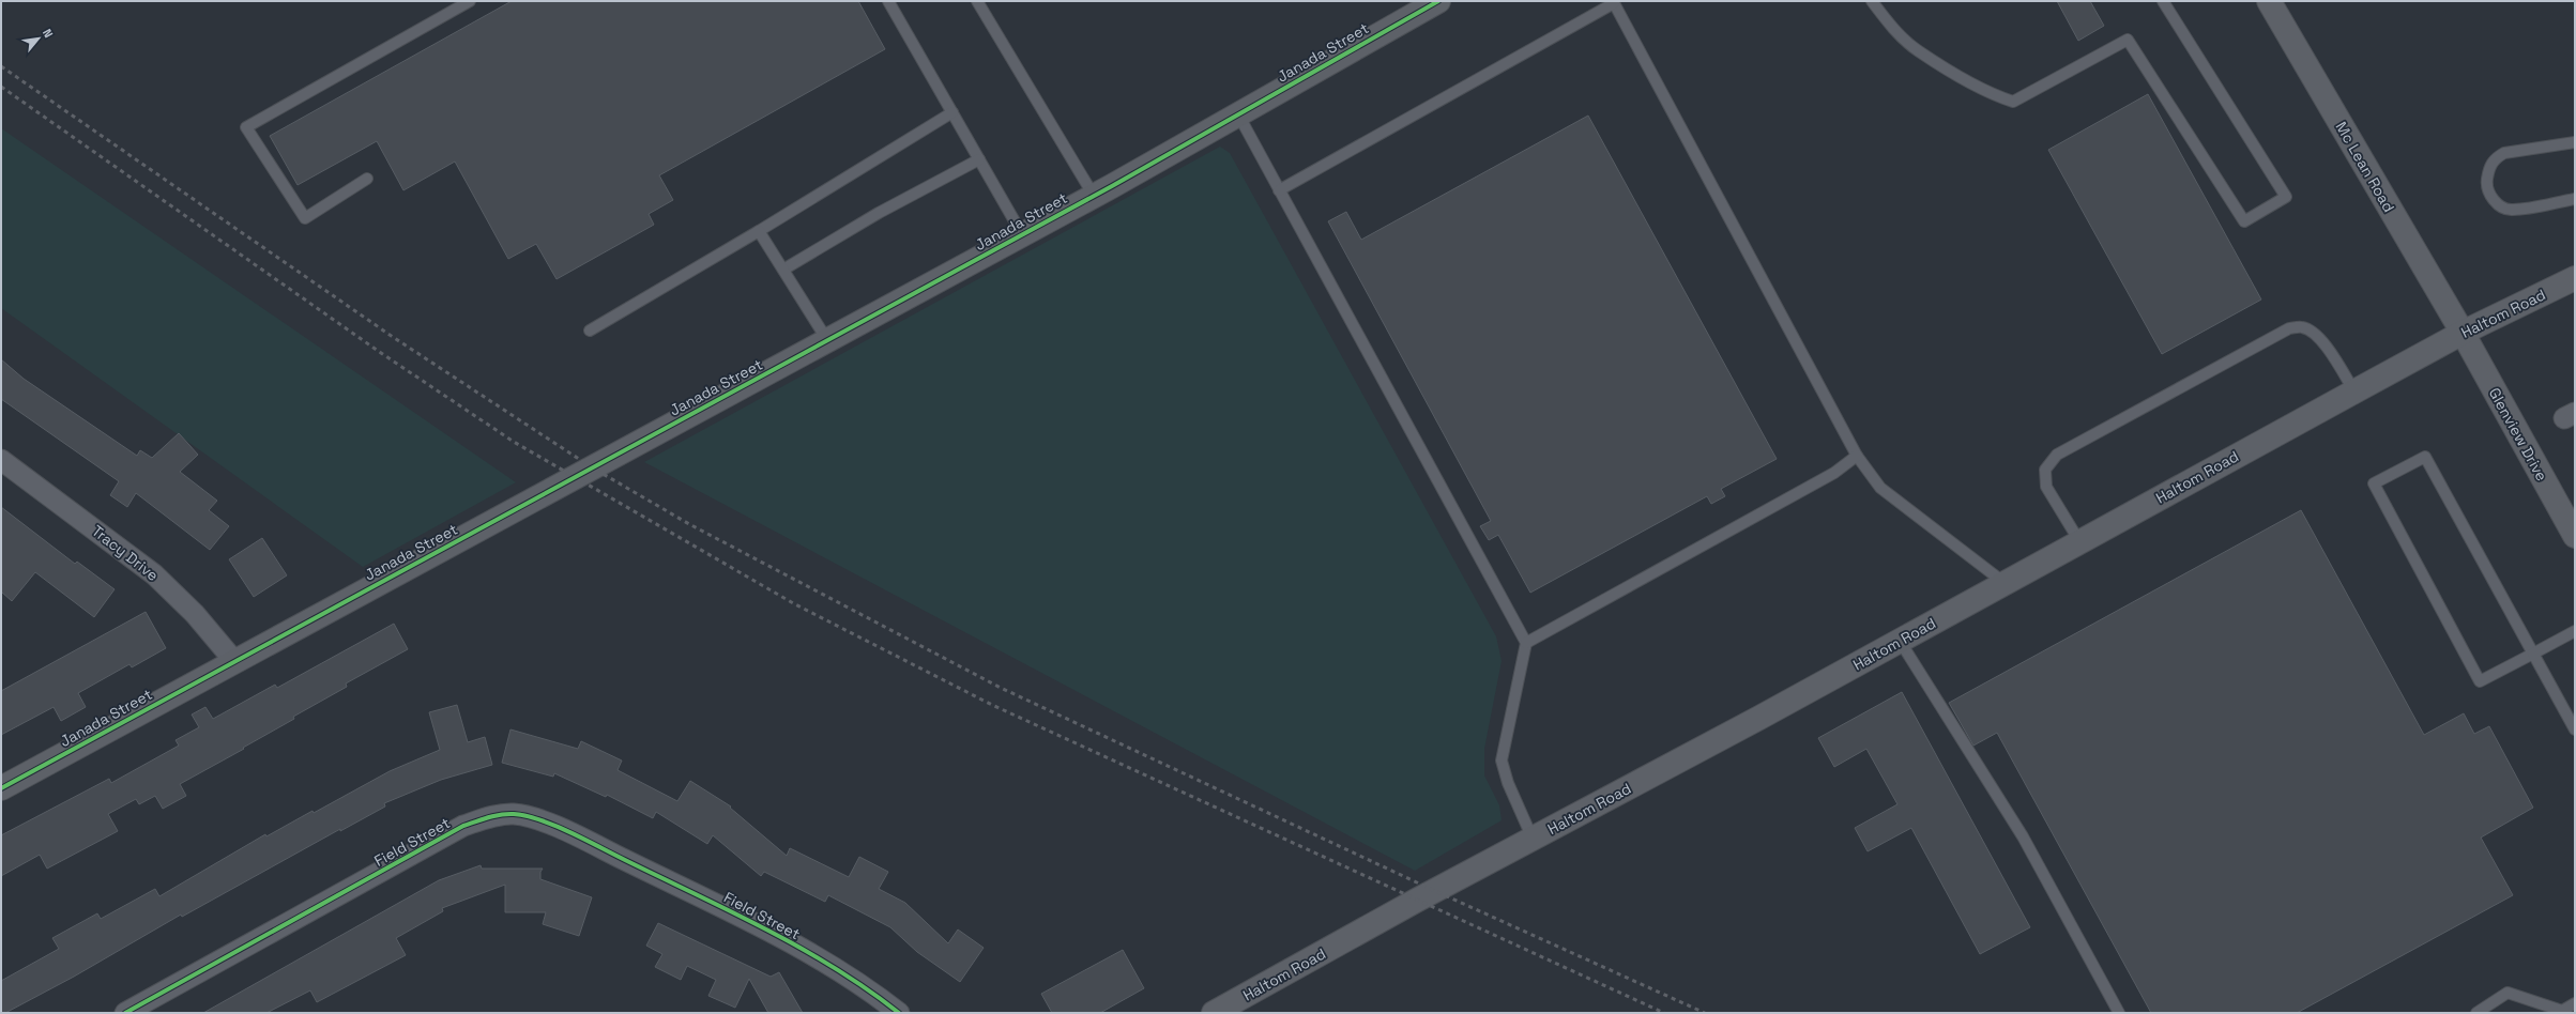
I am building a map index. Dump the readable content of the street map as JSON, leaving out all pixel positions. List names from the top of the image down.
{
  "streets": {
    "main road": [
      "Janada Street",
      "Mc Lean Road",
      "Haltom Road",
      "Glenview Drive"
    ],
    "street": ["Tracy Drive", "Field Street"]
  },
  "crossings": [
    ["Janada Street", "Tracy Drive"],
    ["Mc Lean Road", "Haltom Road"],
    ["Mc Lean Road", "Glenview Drive"],
    ["Haltom Road", "Glenview Drive"]
  ],
  "north": "top right"
}
